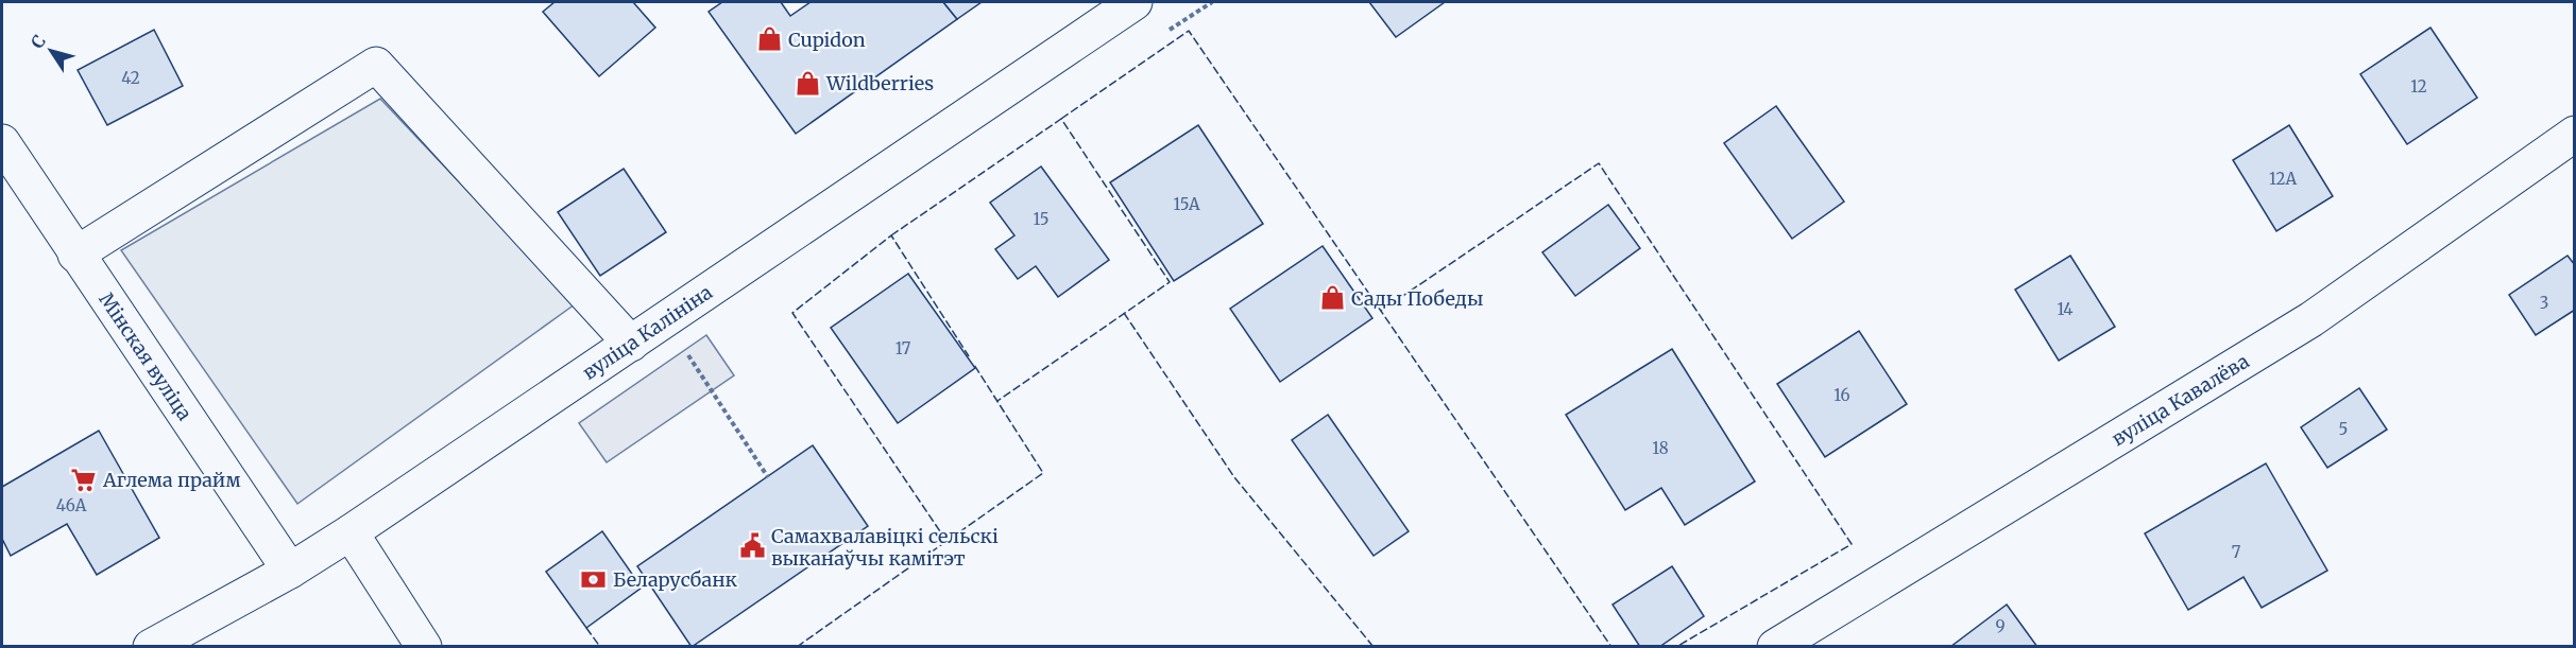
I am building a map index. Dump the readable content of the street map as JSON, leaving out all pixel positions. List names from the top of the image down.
{
  "streets": {
    "street": ["вуліца Калініна", "Мінская вуліца", "вуліца Кавалёва"]
  },
  "crossings": [
    ["вуліца Калініна", "Мінская вуліца"]
  ],
  "places": {
    "shop": ["Cupidon", "Wildberries", "Сады Победы"],
    "supermarket": ["Аглема прайм"],
    "public building": ["Самахвалавіцкі сельскі выканаўчы камітэт"],
    "bank": ["Беларусбанк"]
  },
  "house_numbers": [
    "42",
    "12",
    "12А",
    "15А",
    "15",
    "3",
    "14",
    "17",
    "16",
    "5",
    "18",
    "46А",
    "7",
    "9"
  ],
  "north": "top left"
}
